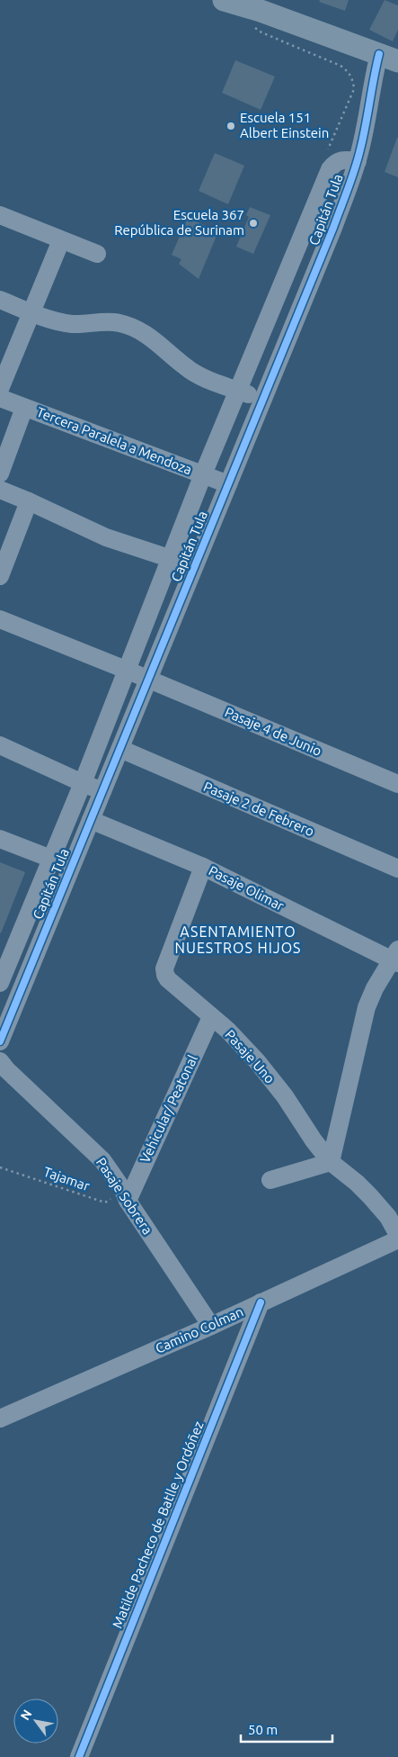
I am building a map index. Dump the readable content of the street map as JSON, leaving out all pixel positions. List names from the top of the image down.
{
  "streets": {
    "street": [
      "Capitán Tula",
      "Tercera Paralela a Mendoza",
      "Pasaje 4 de Junio",
      "Pasaje 2 de Febrero",
      "Pasaje Olimar",
      "Pasaje Uno",
      "Vehicular/ Peatonal",
      "Pasaje Sobrera",
      "Camino Colman",
      "Matilde Pacheco de Batlle y Ordóñez"
    ],
    "path": ["Tajamar"]
  },
  "crossings": [
    ["Capitán Tula", "Tercera Paralela a Mendoza"],
    ["Capitán Tula", "Pasaje 4 de Junio"],
    ["Capitán Tula", "Pasaje 2 de Febrero"],
    ["Capitán Tula", "Pasaje Olimar"],
    ["Pasaje Olimar", "Pasaje Uno"],
    ["Pasaje Uno", "Vehicular/ Peatonal"],
    ["Vehicular/ Peatonal", "Tajamar"],
    ["Vehicular/ Peatonal", "Pasaje Sobrera"],
    ["Tajamar", "Pasaje Sobrera"],
    ["Pasaje Sobrera", "Camino Colman"],
    ["Camino Colman", "Matilde Pacheco de Batlle y Ordóñez"]
  ],
  "districts": ["ASENTAMIENTO NUESTROS HIJOS"],
  "places": ["Escuela 151 Albert Einstein", "Escuela 367 República de Surinam"],
  "scale_bar": "50 m",
  "north": "top left"
}
